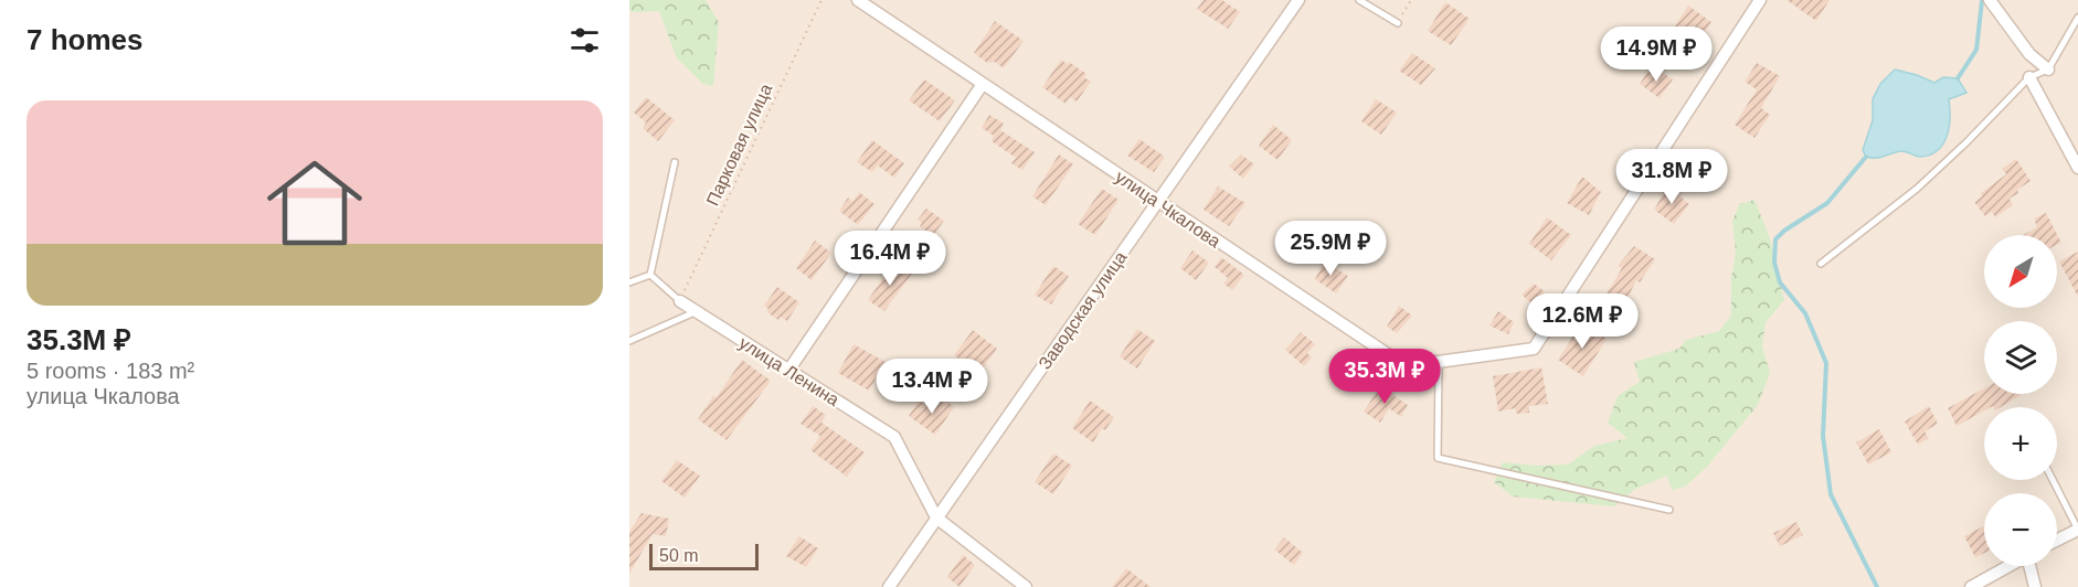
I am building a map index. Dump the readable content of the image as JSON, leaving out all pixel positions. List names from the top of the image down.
{
  "streets": {
    "street": ["улица Чкалова", "Заводская улица", "улица Ленина"],
    "path": ["Парковая улица"]
  },
  "crossings": [
    ["Парковая улица", "улица Ленина"],
    ["улица Чкалова", "Заводская улица"],
    ["Заводская улица", "улица Ленина"]
  ],
  "scale_bar": "50 m",
  "north": "bottom left",
  "page": {
    "heading": "7 homes",
    "price": [
      "14.9M ₽",
      "31.8M ₽",
      "25.9M ₽",
      "16.4M ₽",
      "12.6M ₽",
      "35.3M ₽",
      "13.4M ₽"
    ],
    "list": [
      {
        "name": "35.3M ₽",
        "note": "5 rooms · 183 m² · улица Чкалова"
      }
    ],
    "map_buttons": ["+", "−"],
    "scale": "50 m"
  }
}
